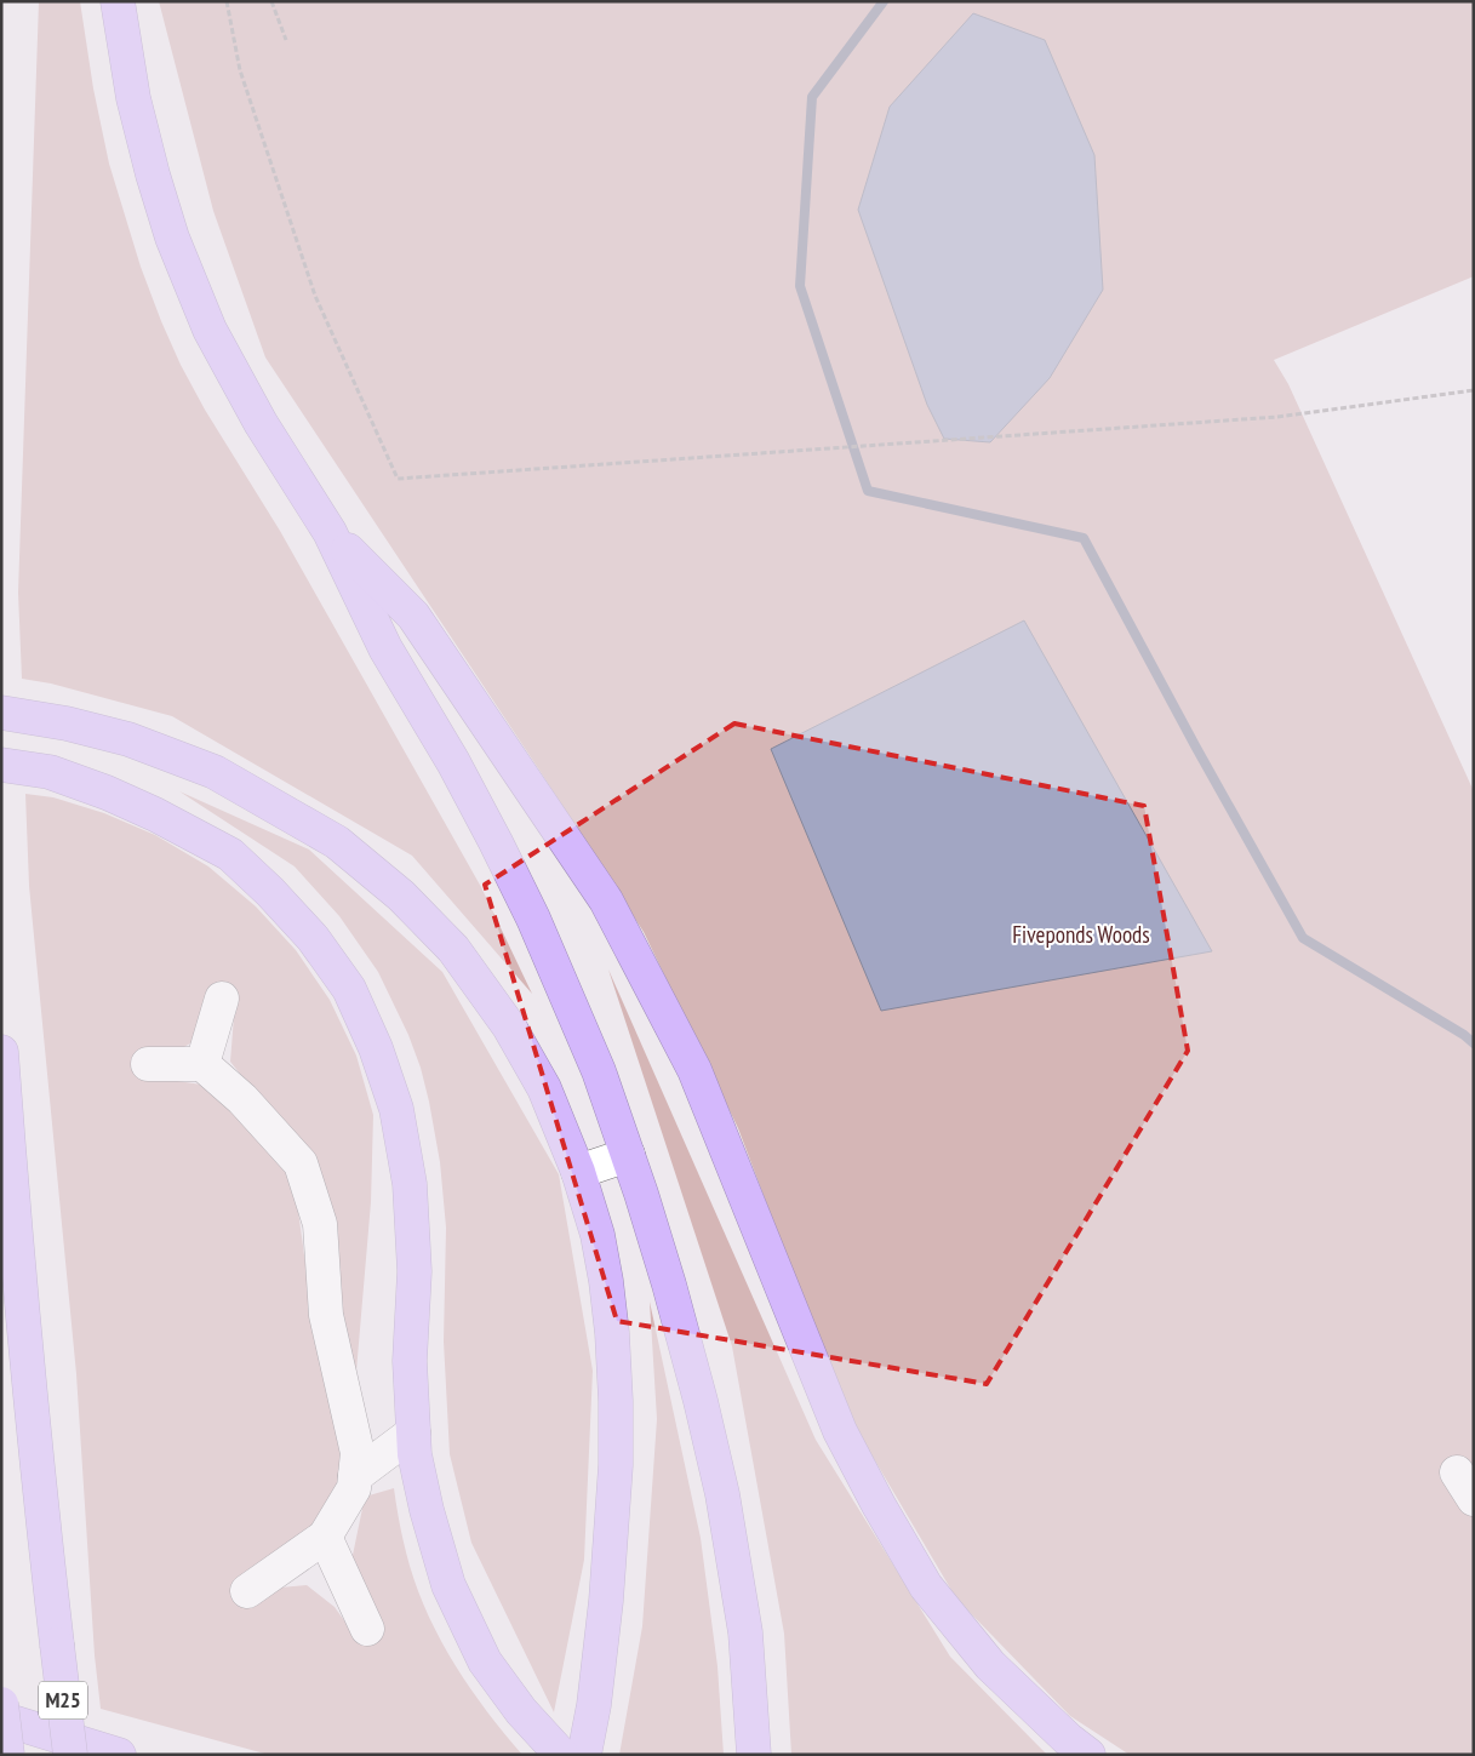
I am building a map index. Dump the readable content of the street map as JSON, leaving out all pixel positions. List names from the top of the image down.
{
  "streets": {
    "highway": ["M25"]
  },
  "parks": ["Fiveponds Woods"]
}
